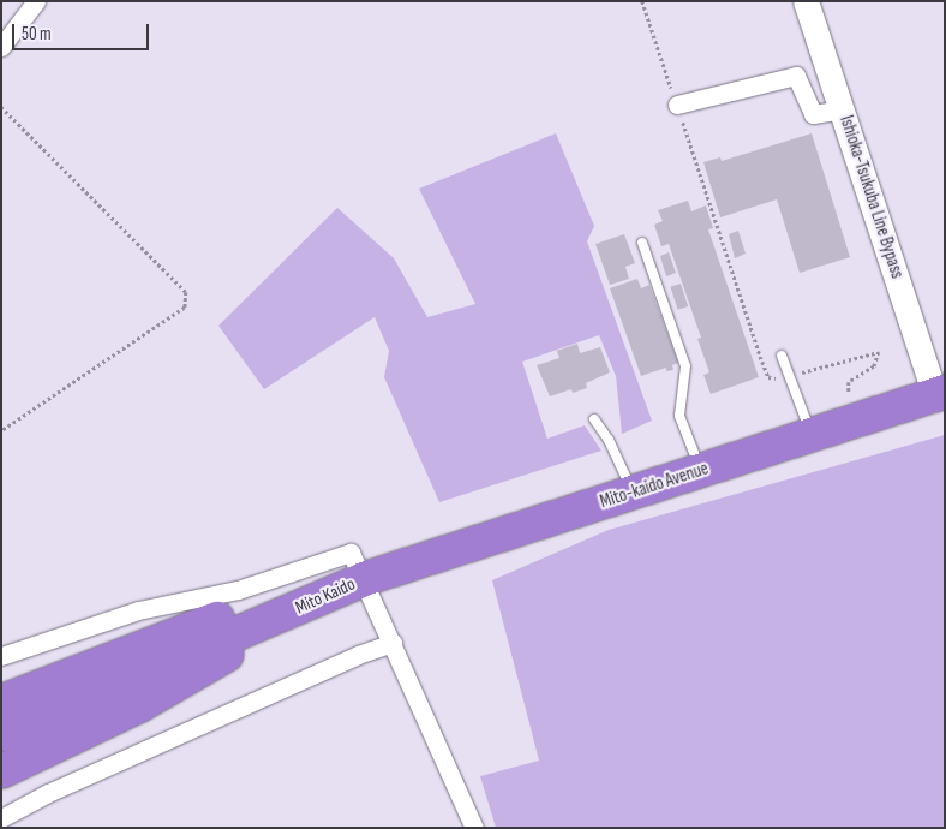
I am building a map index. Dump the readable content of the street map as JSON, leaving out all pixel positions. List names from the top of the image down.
{
  "streets": {
    "highway": ["Mito-kaido Avenue", "Mito Kaido"],
    "main road": ["Ishioka-Tsukuba Line Bypass"]
  },
  "crossings": [
    ["Ishioka-Tsukuba Line Bypass", "Mito-kaido Avenue"],
    ["Mito-kaido Avenue", "Mito Kaido"]
  ],
  "scale_bar": "50 m"
}
